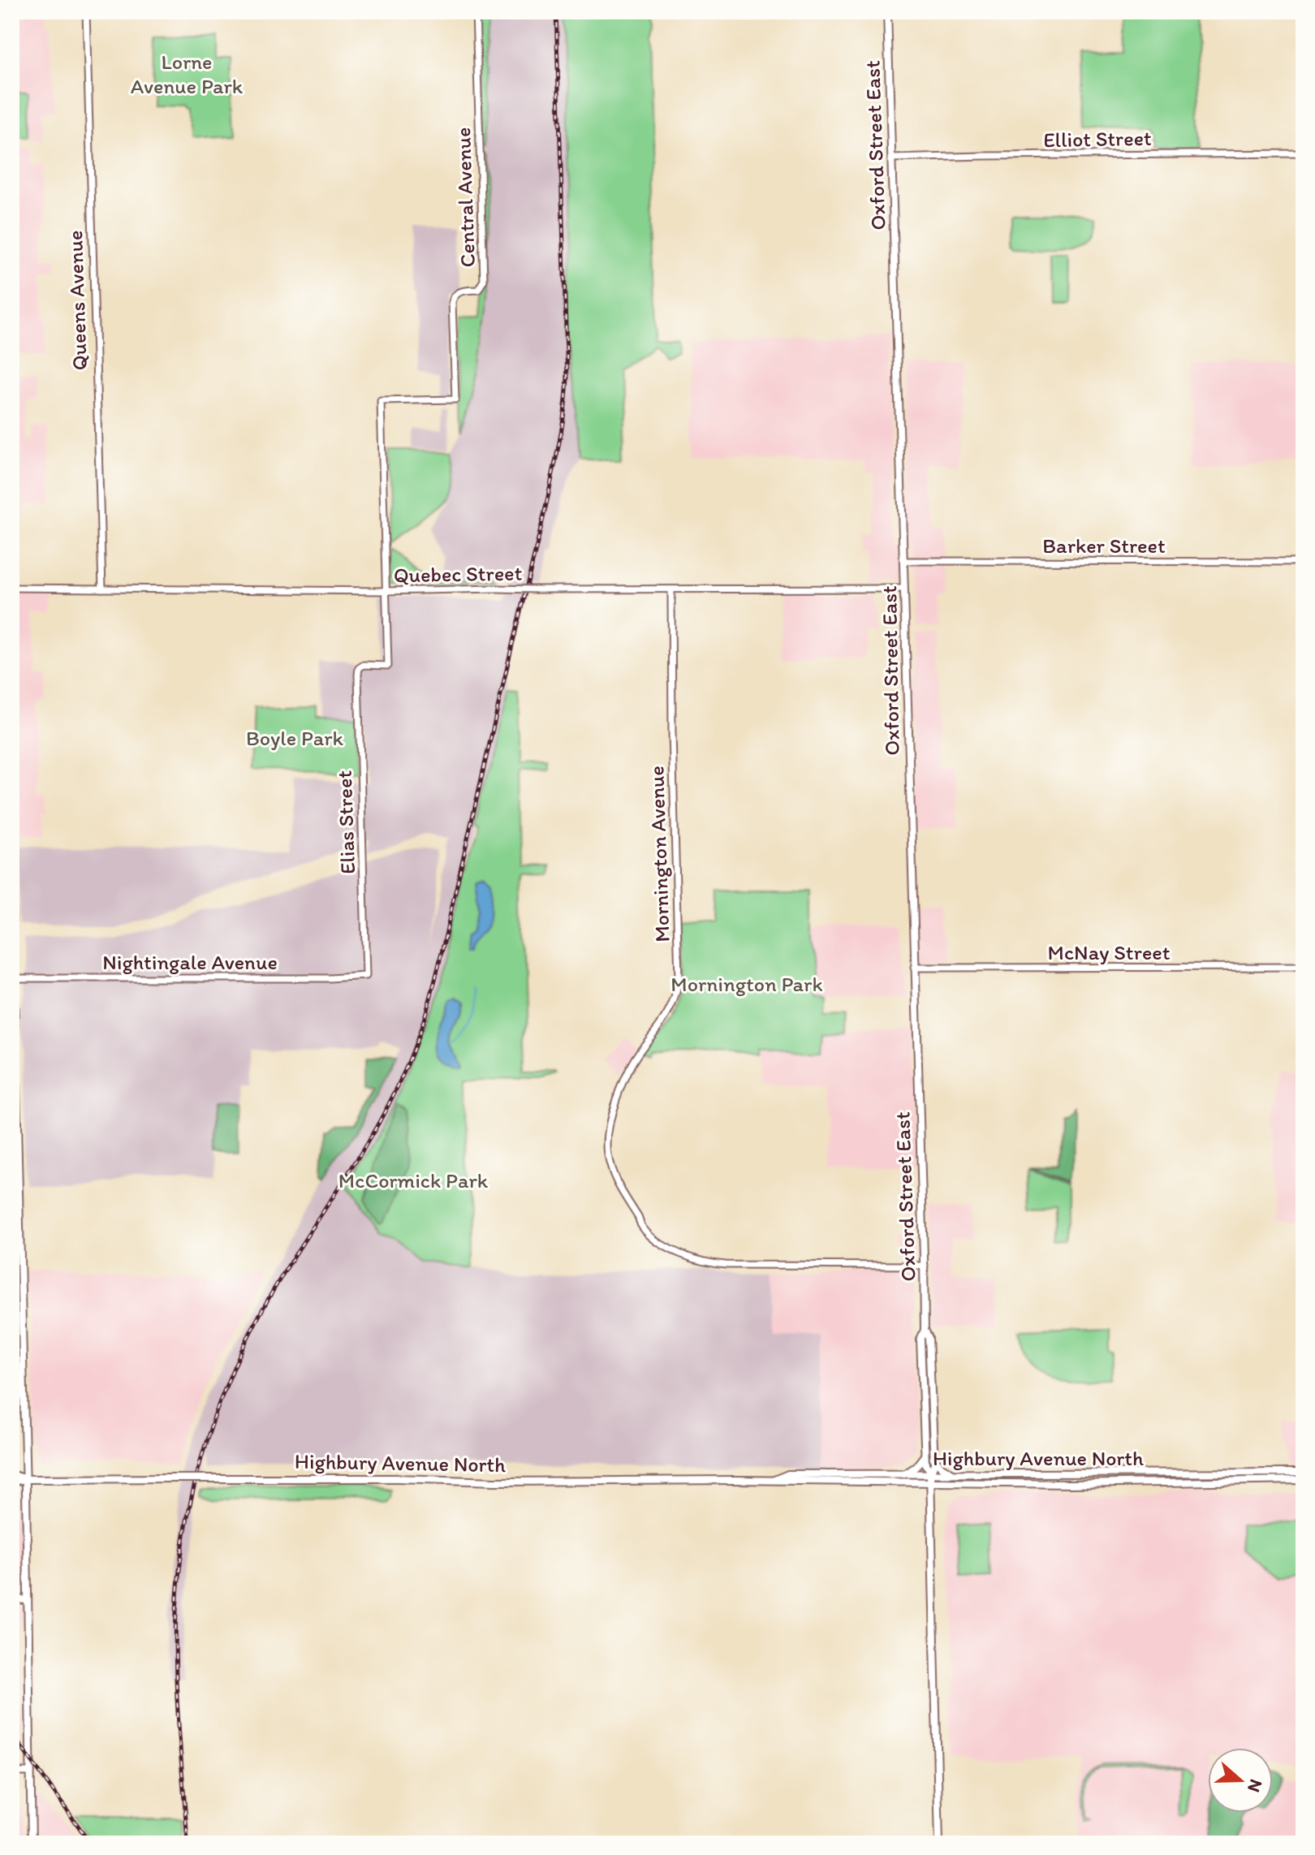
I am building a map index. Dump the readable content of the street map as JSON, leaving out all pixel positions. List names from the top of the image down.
{
  "streets": {
    "main road": ["Oxford Street East", "Highbury Avenue North"],
    "street": [
      "Elliot Street",
      "Central Avenue",
      "Queens Avenue",
      "Barker Street",
      "Quebec Street",
      "Elias Street",
      "Mornington Avenue",
      "McNay Street",
      "Nightingale Avenue"
    ]
  },
  "crossings": [
    ["Elliot Street", "Oxford Street East"],
    ["Oxford Street East", "Barker Street"],
    ["Oxford Street East", "Quebec Street"],
    ["Oxford Street East", "Mornington Avenue"],
    ["Oxford Street East", "McNay Street"],
    ["Oxford Street East", "Highbury Avenue North"],
    ["Central Avenue", "Quebec Street"],
    ["Central Avenue", "Elias Street"],
    ["Queens Avenue", "Quebec Street"],
    ["Quebec Street", "Elias Street"],
    ["Quebec Street", "Mornington Avenue"],
    ["Elias Street", "Nightingale Avenue"]
  ],
  "parks": [
    "Lorne Avenue Park",
    "Boyle Park",
    "Mornington Park",
    "McCormick Park"
  ],
  "north": "right"
}
